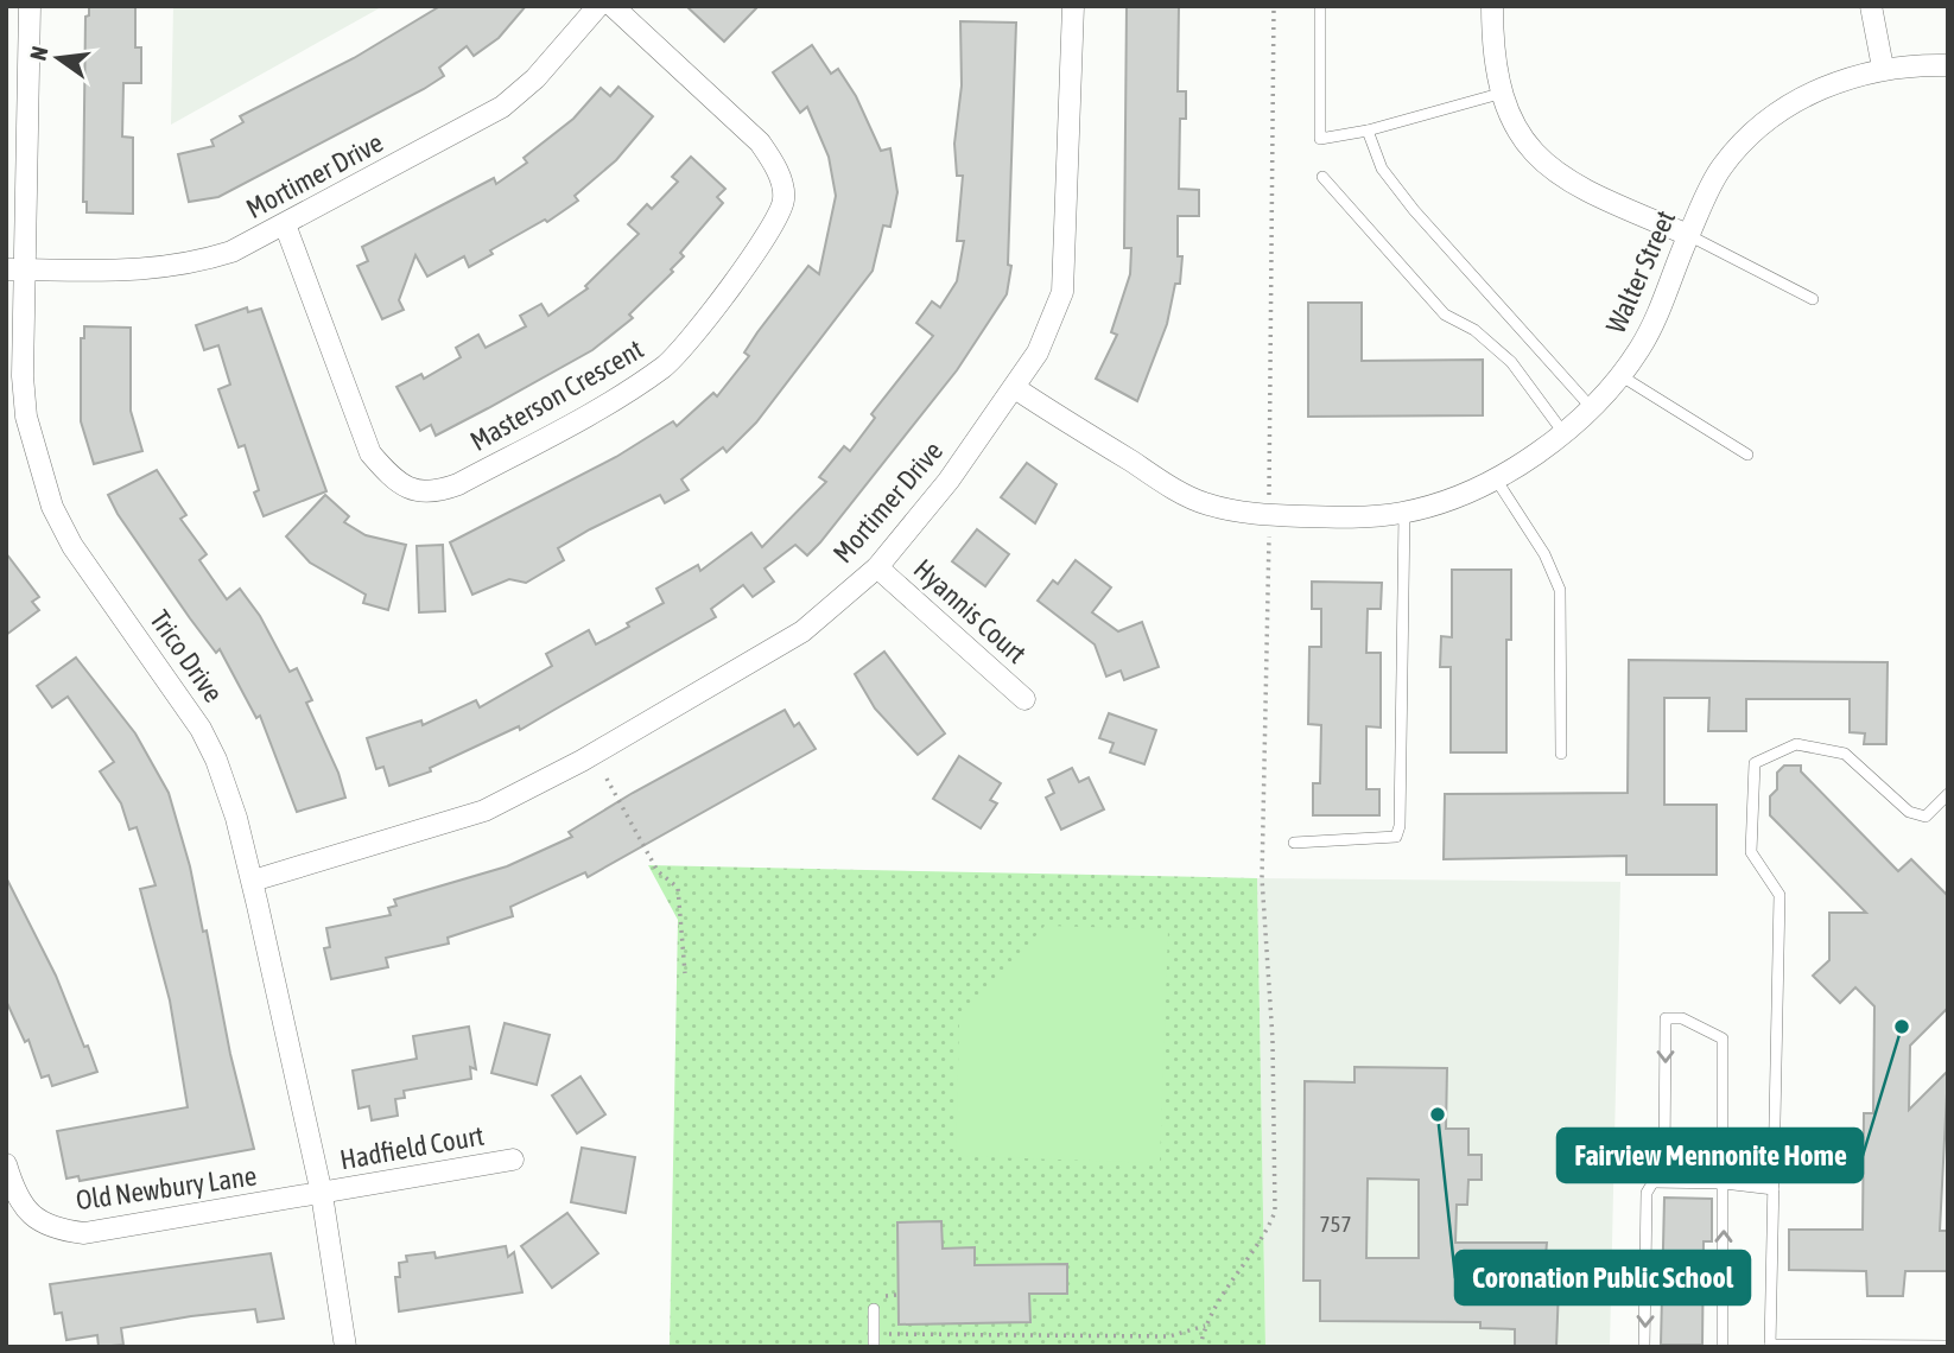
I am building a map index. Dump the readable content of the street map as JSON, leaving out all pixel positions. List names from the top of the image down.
{
  "streets": {
    "street": [
      "Mortimer Drive",
      "Walter Street",
      "Masterson Crescent",
      "Hyannis Court",
      "Trico Drive",
      "Hadfield Court",
      "Old Newbury Lane"
    ]
  },
  "crossings": [
    ["Mortimer Drive", "Walter Street"],
    ["Mortimer Drive", "Masterson Crescent"],
    ["Mortimer Drive", "Hyannis Court"],
    ["Mortimer Drive", "Trico Drive"],
    ["Trico Drive", "Hadfield Court"],
    ["Trico Drive", "Old Newbury Lane"],
    ["Hadfield Court", "Old Newbury Lane"]
  ],
  "places": ["Fairview Mennonite Home", "Coronation Public School"],
  "house_numbers": ["757"],
  "north": "left"
}
